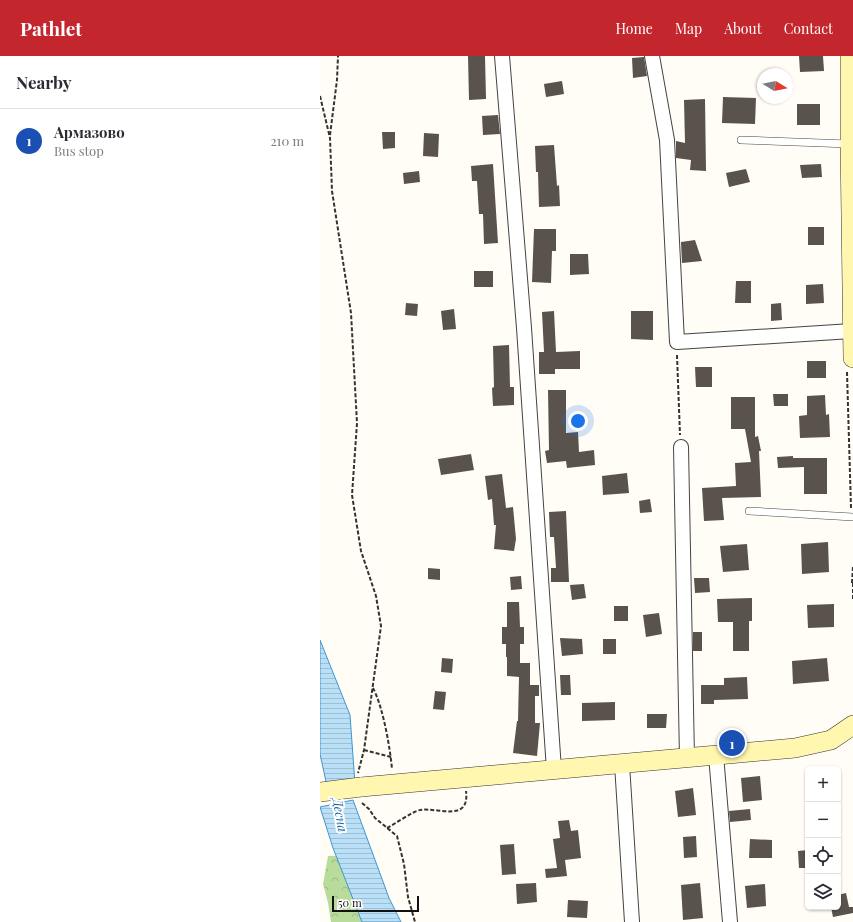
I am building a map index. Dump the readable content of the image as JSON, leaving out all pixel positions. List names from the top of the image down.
{
  "water": ["Десна"],
  "scale_bar": "50 m",
  "north": "right",
  "page": {
    "header": "Pathlet",
    "nav": [
      "Home",
      "Map",
      "About",
      "Contact"
    ],
    "heading": "Nearby",
    "list": [
      {
        "mark": "1",
        "name": "Армазово",
        "note": "Bus stop",
        "value": "210 m"
      }
    ],
    "pins": "1",
    "map_buttons": ["+", "−"],
    "scale": "50 m"
  }
}
